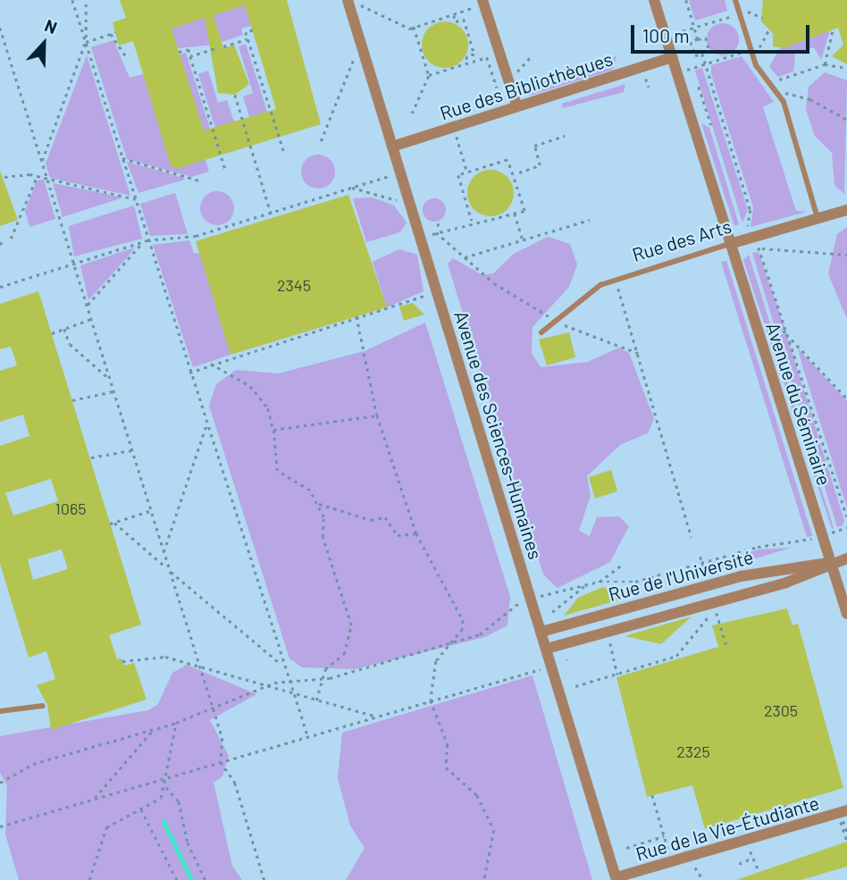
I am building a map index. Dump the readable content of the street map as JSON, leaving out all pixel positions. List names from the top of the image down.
{
  "streets": {
    "street": [
      "Rue des Bibliothèques",
      "Rue des Arts",
      "Avenue du Séminaire",
      "Avenue des Sciences-Humaines",
      "Rue de l'Université",
      "Rue de la Vie-Étudiante"
    ]
  },
  "crossings": [
    ["Rue des Bibliothèques", "Avenue du Séminaire"],
    ["Rue des Bibliothèques", "Avenue des Sciences-Humaines"],
    ["Rue des Arts", "Avenue du Séminaire"],
    ["Avenue du Séminaire", "Rue de l'Université"],
    ["Avenue des Sciences-Humaines", "Rue de l'Université"],
    ["Avenue des Sciences-Humaines", "Rue de la Vie-Étudiante"]
  ],
  "house_numbers": [
    "2345",
    "1065",
    "2305",
    "2325"
  ],
  "scale_bar": "100 m",
  "north": "top"
}
